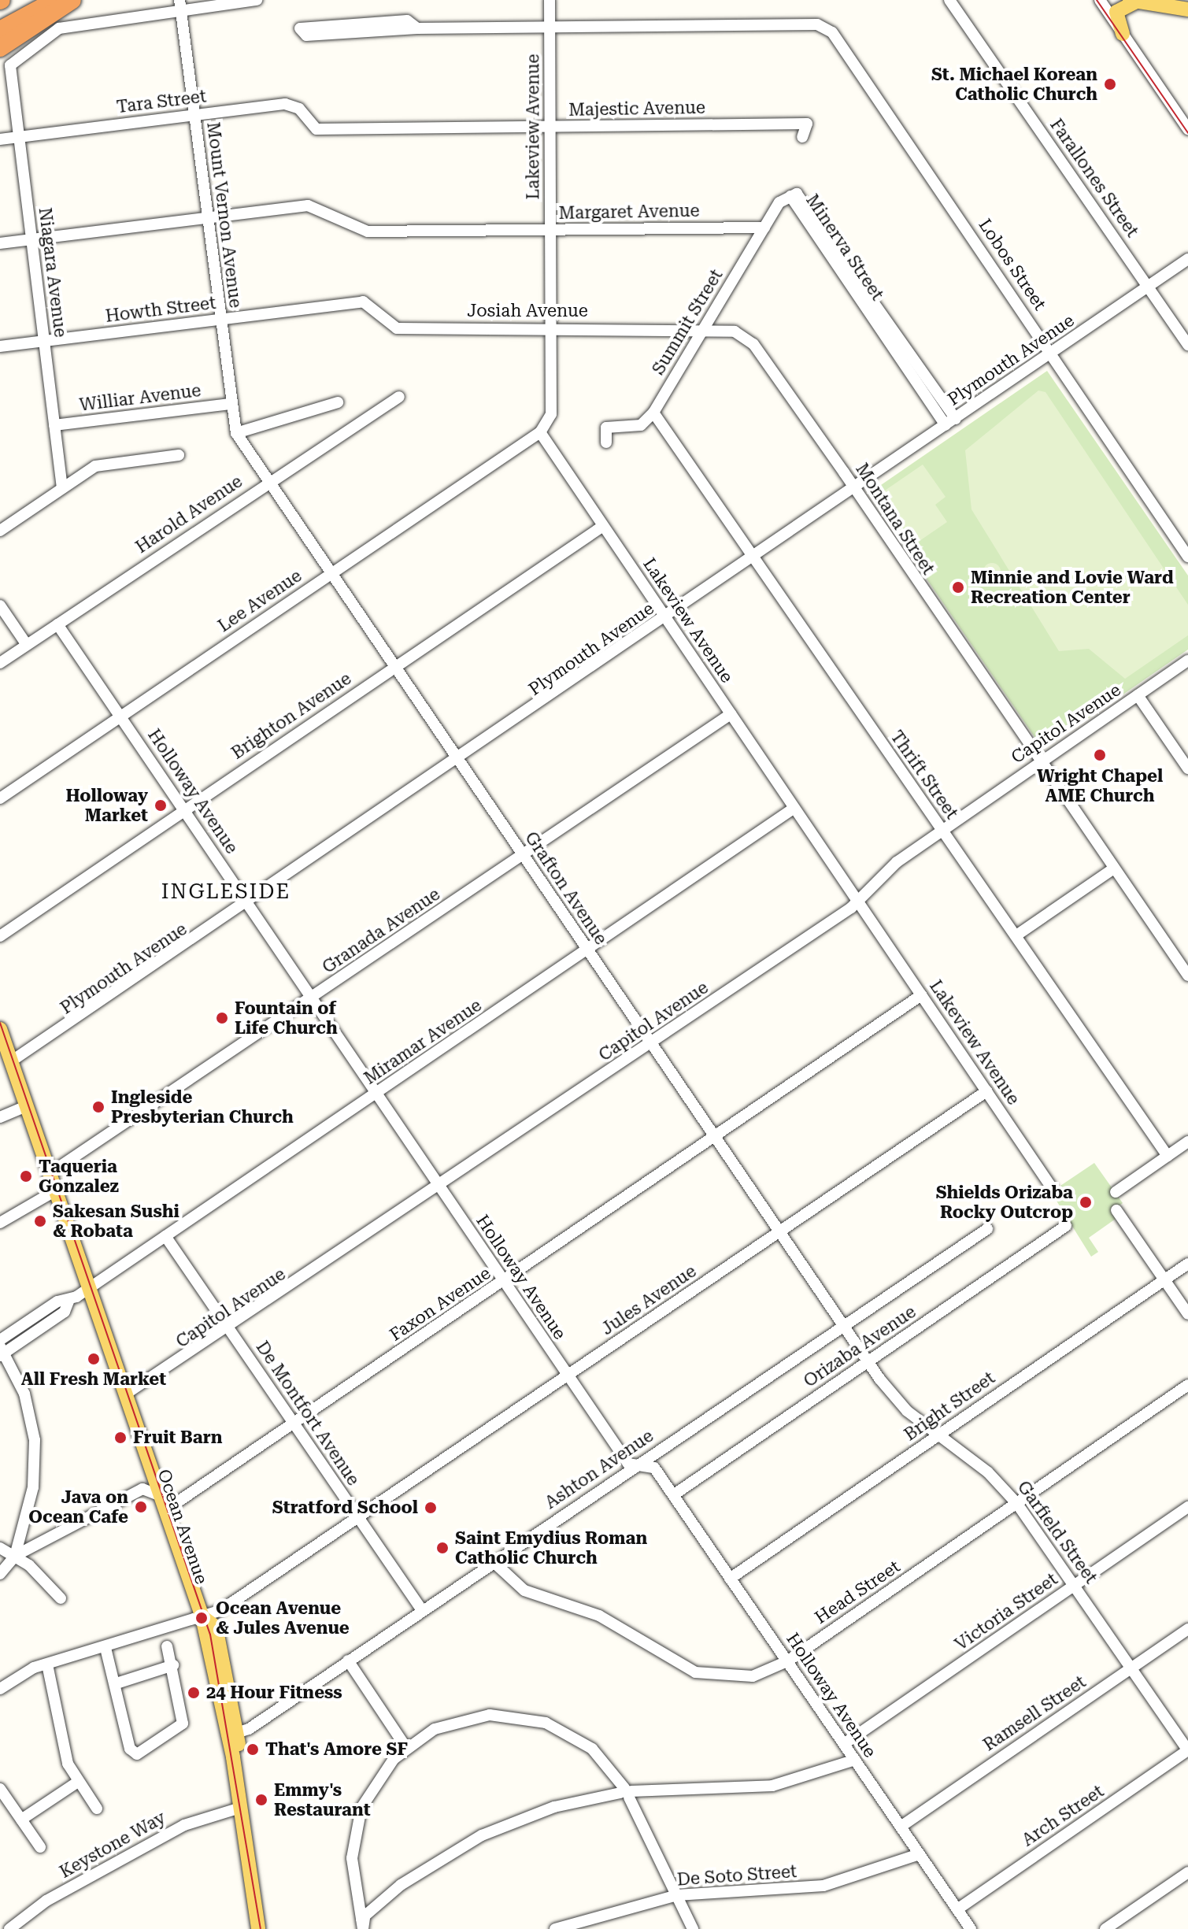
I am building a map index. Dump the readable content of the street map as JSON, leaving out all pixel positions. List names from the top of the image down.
{
  "streets": {
    "main road": ["Ocean Avenue"],
    "street": [
      "Tara Street",
      "Majestic Avenue",
      "Lakeview Avenue",
      "Farallones Street",
      "Margaret Avenue",
      "Mount Vernon Avenue",
      "Minerva Street",
      "Lobos Street",
      "Niagara Avenue",
      "Howth Street",
      "Josiah Avenue",
      "Summit Street",
      "Plymouth Avenue",
      "Williar Avenue",
      "Harold Avenue",
      "Montana Street",
      "Lee Avenue",
      "Brighton Avenue",
      "Capitol Avenue",
      "Thrift Street",
      "Holloway Avenue",
      "Grafton Avenue",
      "Granada Avenue",
      "Miramar Avenue",
      "Jules Avenue",
      "Faxon Avenue",
      "Orizaba Avenue",
      "Bright Street",
      "De Montfort Avenue",
      "Ashton Avenue",
      "Garfield Street",
      "Head Street",
      "Victoria Street",
      "Ramsell Street",
      "Arch Street",
      "Keystone Way",
      "De Soto Street"
    ]
  },
  "crossings": [
    ["Tara Street", "Majestic Avenue"],
    ["Tara Street", "Mount Vernon Avenue"],
    ["Tara Street", "Niagara Avenue"],
    ["Majestic Avenue", "Lakeview Avenue"],
    ["Lakeview Avenue", "Margaret Avenue"],
    ["Lakeview Avenue", "Lobos Street"],
    ["Lakeview Avenue", "Josiah Avenue"],
    ["Lakeview Avenue", "Plymouth Avenue"],
    ["Lakeview Avenue", "Lee Avenue"],
    ["Lakeview Avenue", "Brighton Avenue"],
    ["Lakeview Avenue", "Capitol Avenue"],
    ["Lakeview Avenue", "Granada Avenue"],
    ["Lakeview Avenue", "Miramar Avenue"],
    ["Lakeview Avenue", "Jules Avenue"],
    ["Lakeview Avenue", "Faxon Avenue"],
    ["Farallones Street", "Plymouth Avenue"],
    ["Margaret Avenue", "Mount Vernon Avenue"],
    ["Margaret Avenue", "Niagara Avenue"],
    ["Margaret Avenue", "Summit Street"],
    ["Mount Vernon Avenue", "Niagara Avenue"],
    ["Mount Vernon Avenue", "Howth Street"],
    ["Mount Vernon Avenue", "Williar Avenue"],
    ["Mount Vernon Avenue", "Grafton Avenue"],
    ["Minerva Street", "Summit Street"],
    ["Minerva Street", "Plymouth Avenue"],
    ["Lobos Street", "Plymouth Avenue"],
    ["Niagara Avenue", "Howth Street"],
    ["Niagara Avenue", "Williar Avenue"],
    ["Howth Street", "Josiah Avenue"],
    ["Josiah Avenue", "Summit Street"],
    ["Josiah Avenue", "Montana Street"],
    ["Summit Street", "Montana Street"],
    ["Summit Street", "Thrift Street"],
    ["Plymouth Avenue", "Montana Street"],
    ["Plymouth Avenue", "Thrift Street"],
    ["Plymouth Avenue", "Holloway Avenue"],
    ["Plymouth Avenue", "Grafton Avenue"],
    ["Plymouth Avenue", "Ocean Avenue"],
    ["Harold Avenue", "Holloway Avenue"],
    ["Harold Avenue", "Grafton Avenue"],
    ["Montana Street", "Capitol Avenue"],
    ["Lee Avenue", "Holloway Avenue"],
    ["Lee Avenue", "Grafton Avenue"],
    ["Brighton Avenue", "Holloway Avenue"],
    ["Brighton Avenue", "Grafton Avenue"],
    ["Capitol Avenue", "Thrift Street"],
    ["Capitol Avenue", "Holloway Avenue"],
    ["Capitol Avenue", "Grafton Avenue"],
    ["Capitol Avenue", "De Montfort Avenue"],
    ["Capitol Avenue", "Ocean Avenue"],
    ["Holloway Avenue", "Granada Avenue"],
    ["Holloway Avenue", "Miramar Avenue"],
    ["Holloway Avenue", "Jules Avenue"],
    ["Holloway Avenue", "Faxon Avenue"],
    ["Holloway Avenue", "Orizaba Avenue"],
    ["Holloway Avenue", "Bright Street"],
    ["Holloway Avenue", "Ashton Avenue"],
    ["Holloway Avenue", "Head Street"],
    ["Holloway Avenue", "Victoria Street"],
    ["Holloway Avenue", "Ramsell Street"],
    ["Holloway Avenue", "Arch Street"],
    ["Holloway Avenue", "De Soto Street"],
    ["Grafton Avenue", "Granada Avenue"],
    ["Grafton Avenue", "Miramar Avenue"],
    ["Grafton Avenue", "Jules Avenue"],
    ["Grafton Avenue", "Faxon Avenue"],
    ["Grafton Avenue", "Orizaba Avenue"],
    ["Grafton Avenue", "Ashton Avenue"],
    ["Grafton Avenue", "Garfield Street"],
    ["Granada Avenue", "Ocean Avenue"],
    ["Miramar Avenue", "De Montfort Avenue"],
    ["Miramar Avenue", "Ocean Avenue"],
    ["Jules Avenue", "De Montfort Avenue"],
    ["Jules Avenue", "Ocean Avenue"],
    ["Faxon Avenue", "De Montfort Avenue"],
    ["Faxon Avenue", "Ocean Avenue"],
    ["Orizaba Avenue", "Garfield Street"],
    ["Bright Street", "Garfield Street"],
    ["De Montfort Avenue", "Ashton Avenue"],
    ["Ashton Avenue", "Ocean Avenue"],
    ["Ashton Avenue", "Head Street"],
    ["Ocean Avenue", "Keystone Way"],
    ["Garfield Street", "Head Street"],
    ["Garfield Street", "Victoria Street"],
    ["Garfield Street", "Ramsell Street"],
    ["Garfield Street", "Arch Street"]
  ],
  "districts": ["INGLESIDE"],
  "places": [
    "St. Michael Korean Catholic Church",
    "Minnie and Lovie Ward Recreation Center",
    "Wright Chapel AME Church",
    "Holloway Market",
    "Fountain of Life Church",
    "Ingleside Presbyterian Church",
    "Taqueria Gonzalez",
    "Shields Orizaba Rocky Outcrop",
    "Sakesan Sushi & Robata",
    "All Fresh Market",
    "Fruit Barn",
    "Java on Ocean Cafe",
    "Stratford School",
    "Saint Emydius Roman Catholic Church",
    "Ocean Avenue & Jules Avenue",
    "24 Hour Fitness",
    "That's Amore SF",
    "Emmy's Restaurant"
  ]
}
